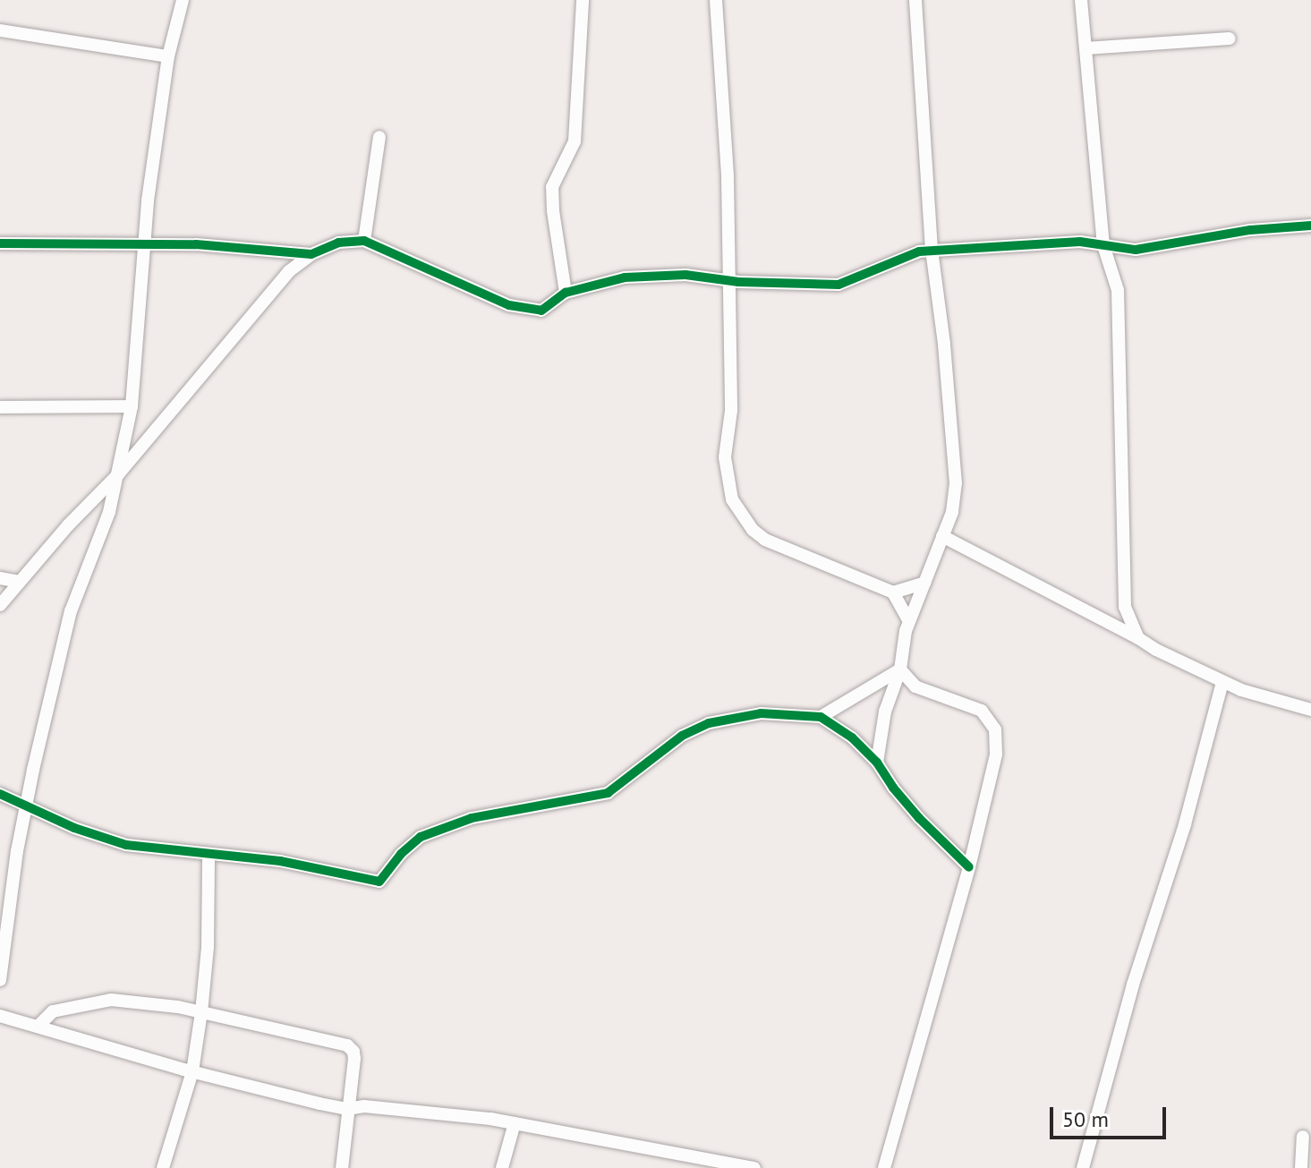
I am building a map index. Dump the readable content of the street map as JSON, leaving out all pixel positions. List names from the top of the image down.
{
  "scale_bar": "50 m"
}
